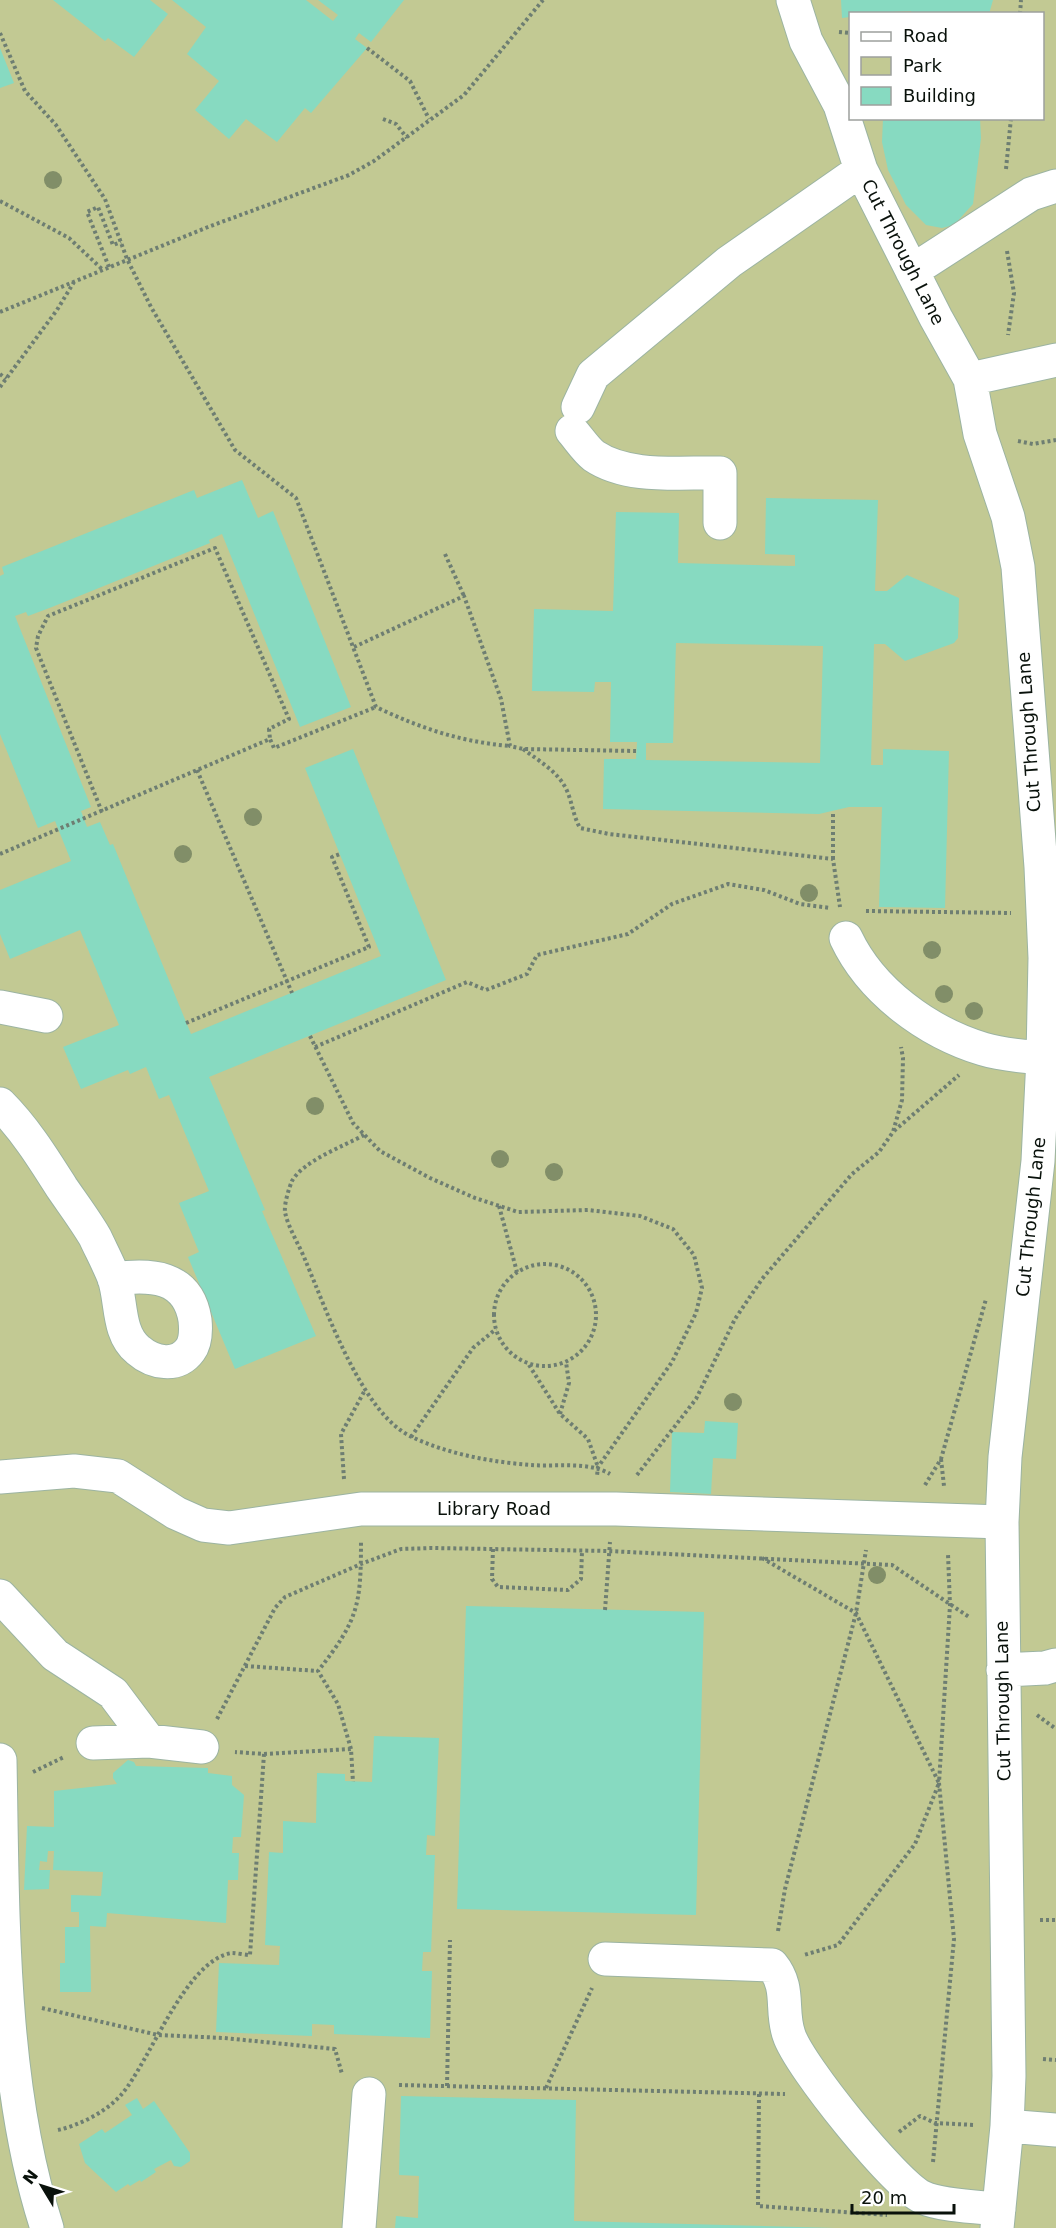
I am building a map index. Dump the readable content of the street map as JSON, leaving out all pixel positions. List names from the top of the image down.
{
  "streets": {
    "street": ["Cut Through Lane", "Library Road"]
  },
  "crossings": [
    ["Cut Through Lane", "Library Road"]
  ],
  "legend": ["Road", "Park", "Building"],
  "scale_bar": "20 m",
  "north": "top left"
}
